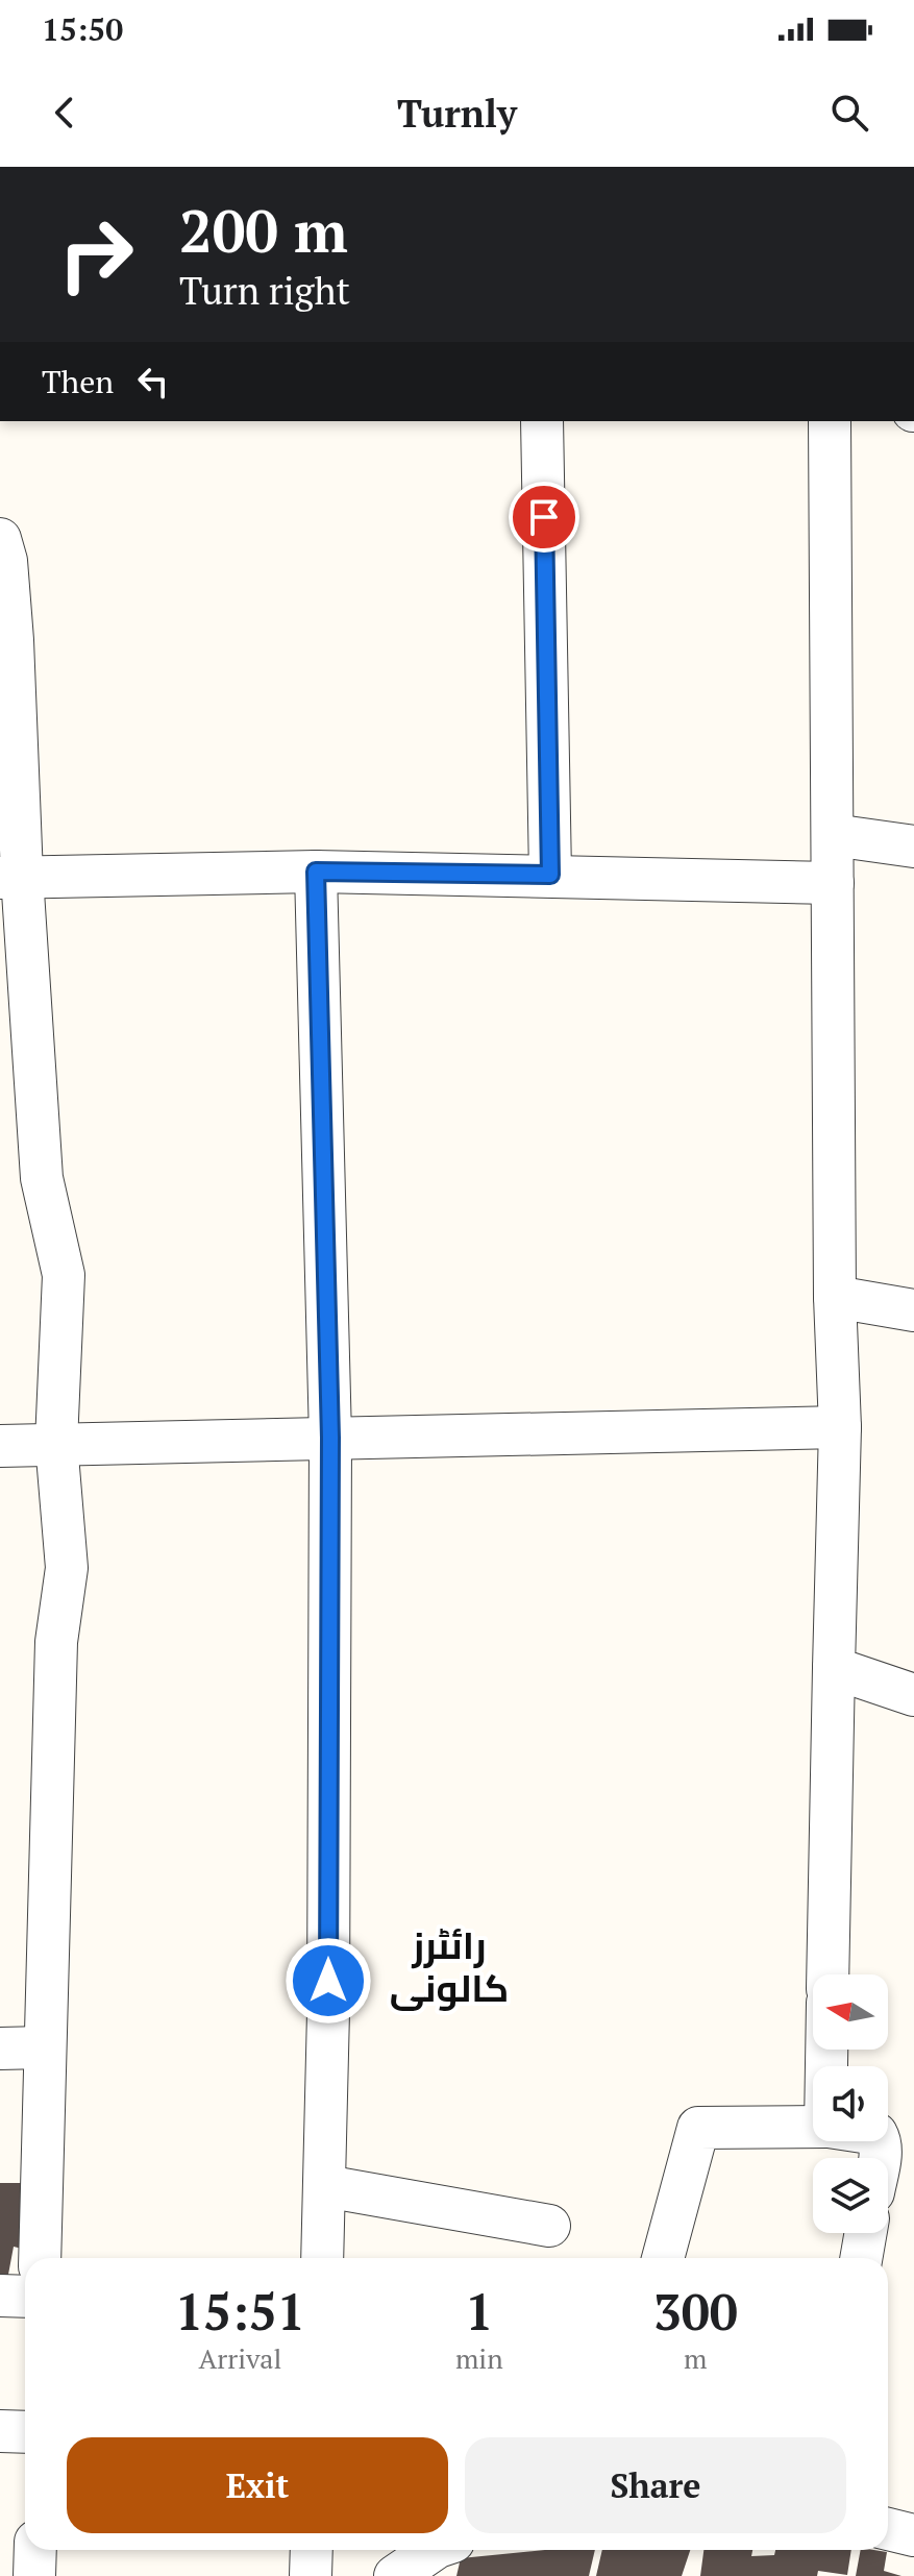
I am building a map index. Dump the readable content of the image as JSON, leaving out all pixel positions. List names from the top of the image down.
{
  "districts": ["رائٹرز کالونی"],
  "north": "left",
  "page": {
    "status": "15:50",
    "header": "Turnly",
    "turn": ["200 m", "Turn right"],
    "then": "Then",
    "eta": [
      "15:51",
      "Arrival",
      "1",
      "min",
      "300",
      "m"
    ],
    "buttons": ["Exit", "Share"]
  }
}
